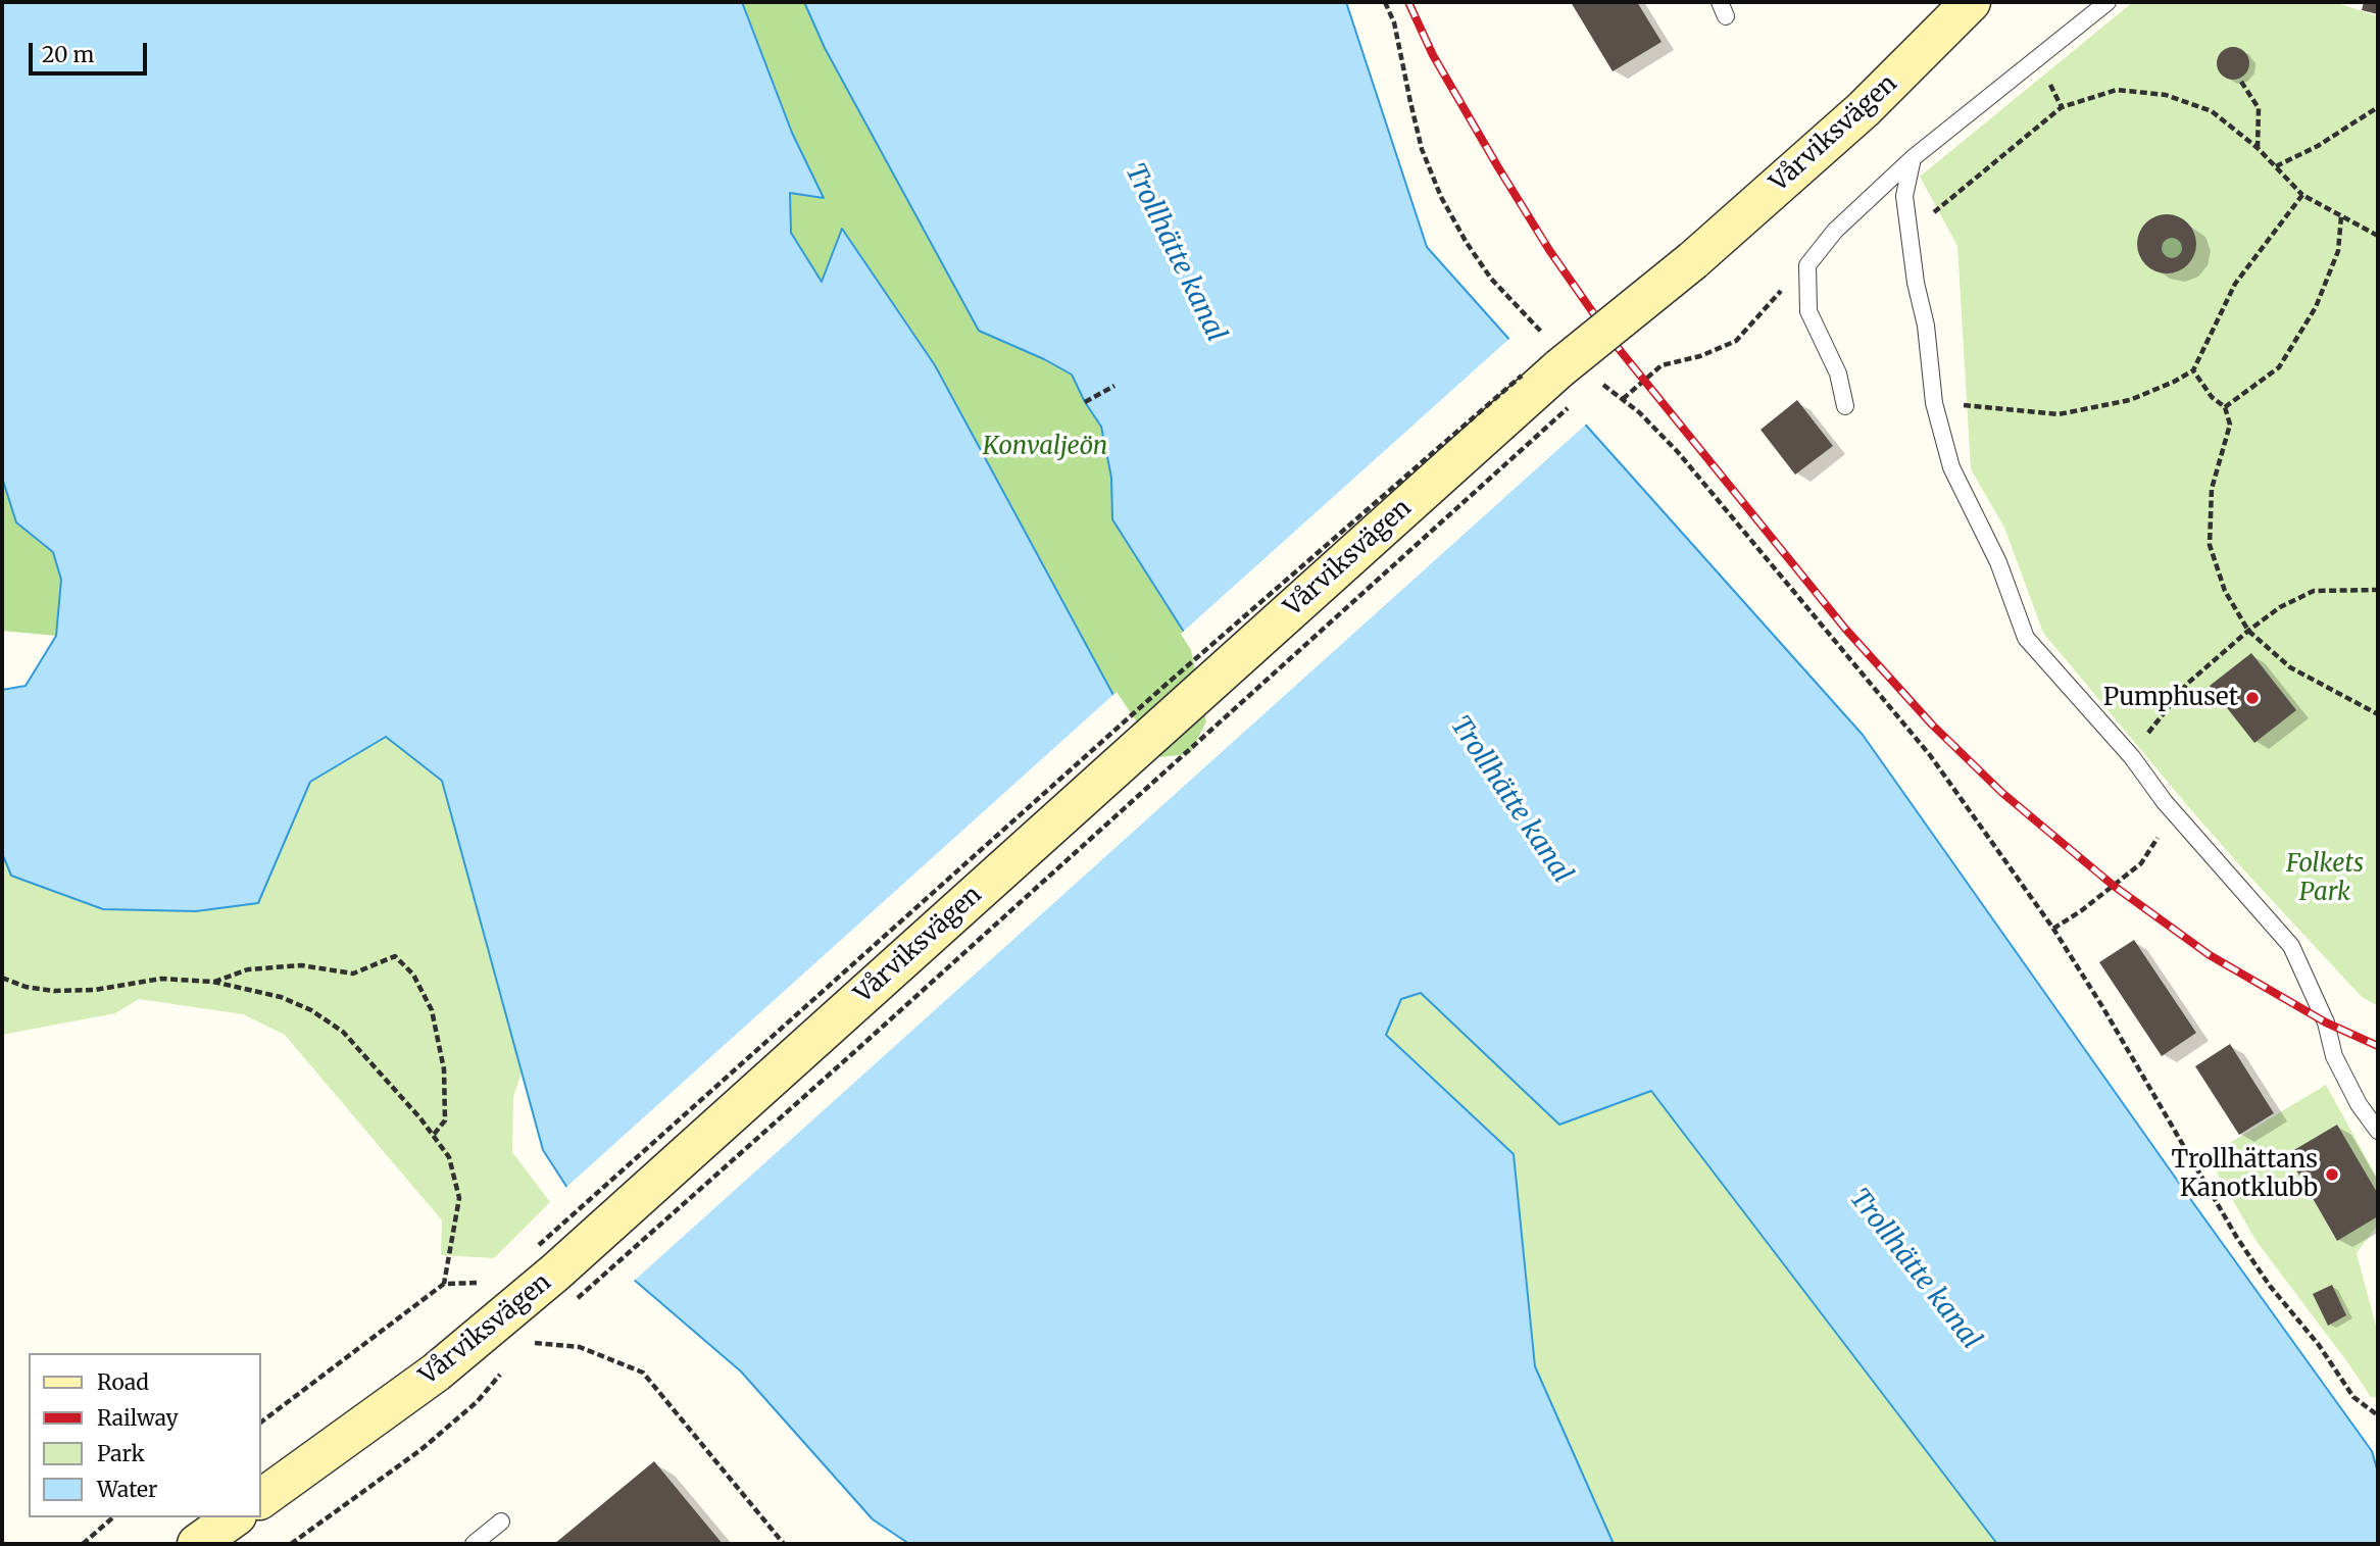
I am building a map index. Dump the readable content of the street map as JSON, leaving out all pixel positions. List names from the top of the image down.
{
  "streets": {
    "street": ["Vårviksvägen"]
  },
  "water": ["Trollhätte kanal"],
  "parks": ["Konvaljeön", "Folkets Park"],
  "places": ["Pumphuset", "Trollhättans Kanotklubb"],
  "legend": [
    "Road",
    "Railway",
    "Park",
    "Water"
  ],
  "scale_bar": "20 m"
}
